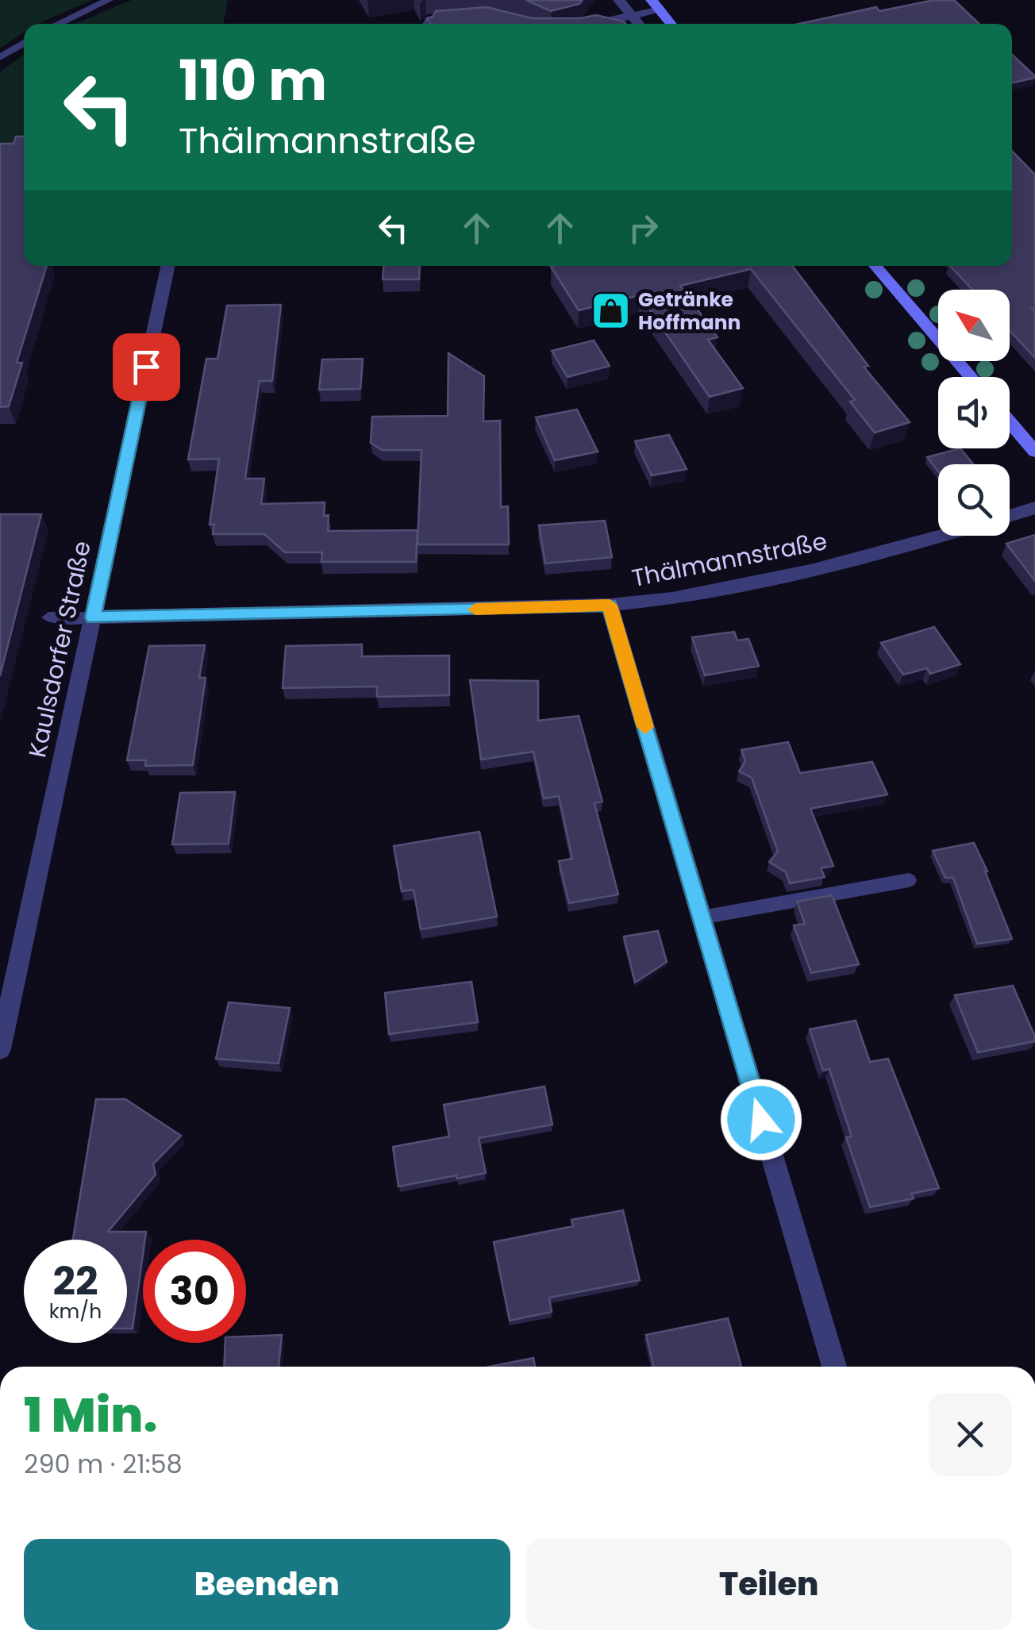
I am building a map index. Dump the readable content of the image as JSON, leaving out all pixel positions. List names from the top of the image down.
{
  "streets": {
    "street": ["Thälmannstraße", "Kaulsdorfer Straße"]
  },
  "crossings": [
    ["Thälmannstraße", "Kaulsdorfer Straße"]
  ],
  "places": {
    "shop": ["Getränke Hoffmann"]
  },
  "north": "top left",
  "page": {
    "turn": ["110 m", "Thälmannstraße"],
    "speed": "22 km/h",
    "limit": "30",
    "heading": ["1 Min.", "290 m · 21:58"],
    "buttons": ["Beenden", "Teilen"]
  }
}
